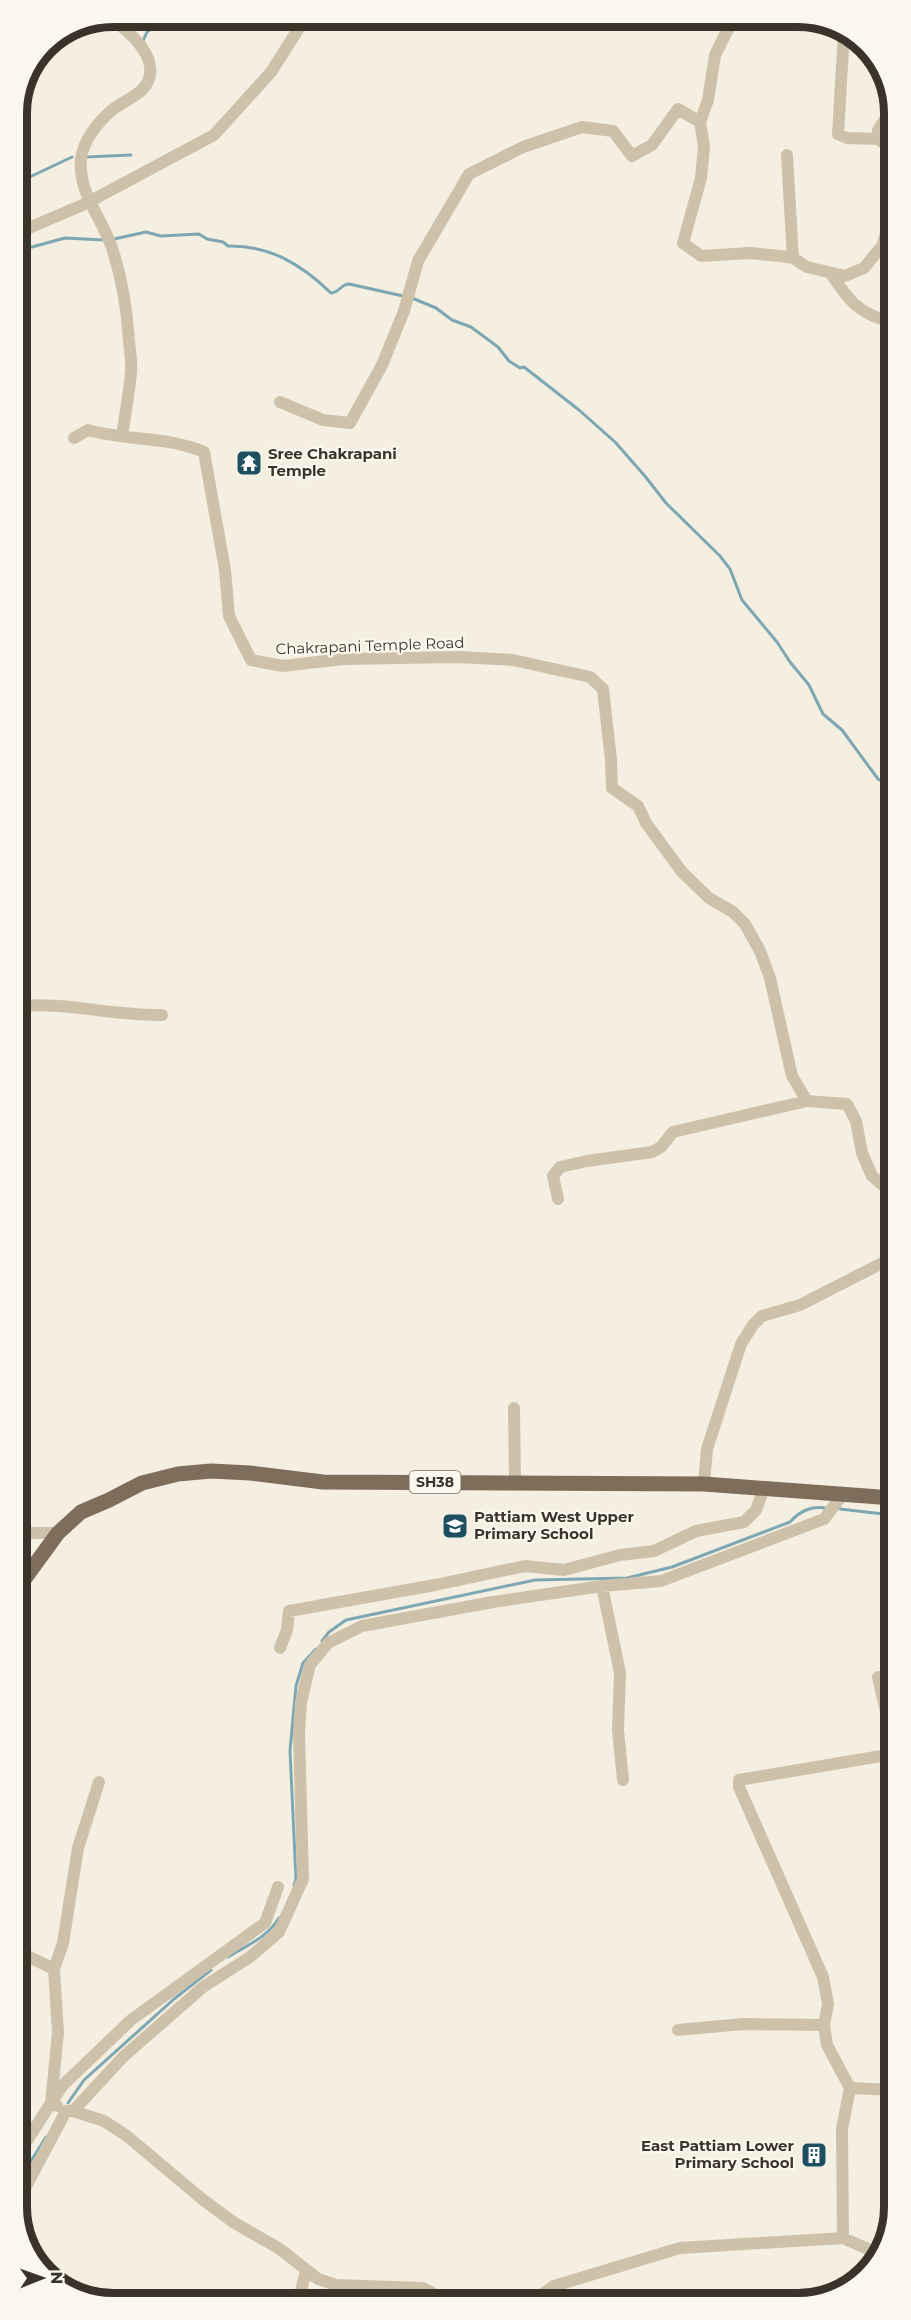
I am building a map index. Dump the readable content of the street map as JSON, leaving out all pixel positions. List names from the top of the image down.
{
  "streets": {
    "main road": ["SH38"],
    "street": ["Chakrapani Temple Road"]
  },
  "places": {
    "temple": ["Sree Chakrapani Temple"],
    "school or university": ["Pattiam West Upper Primary School"],
    "building": ["East Pattiam Lower Primary School"]
  },
  "north": "right"
}
